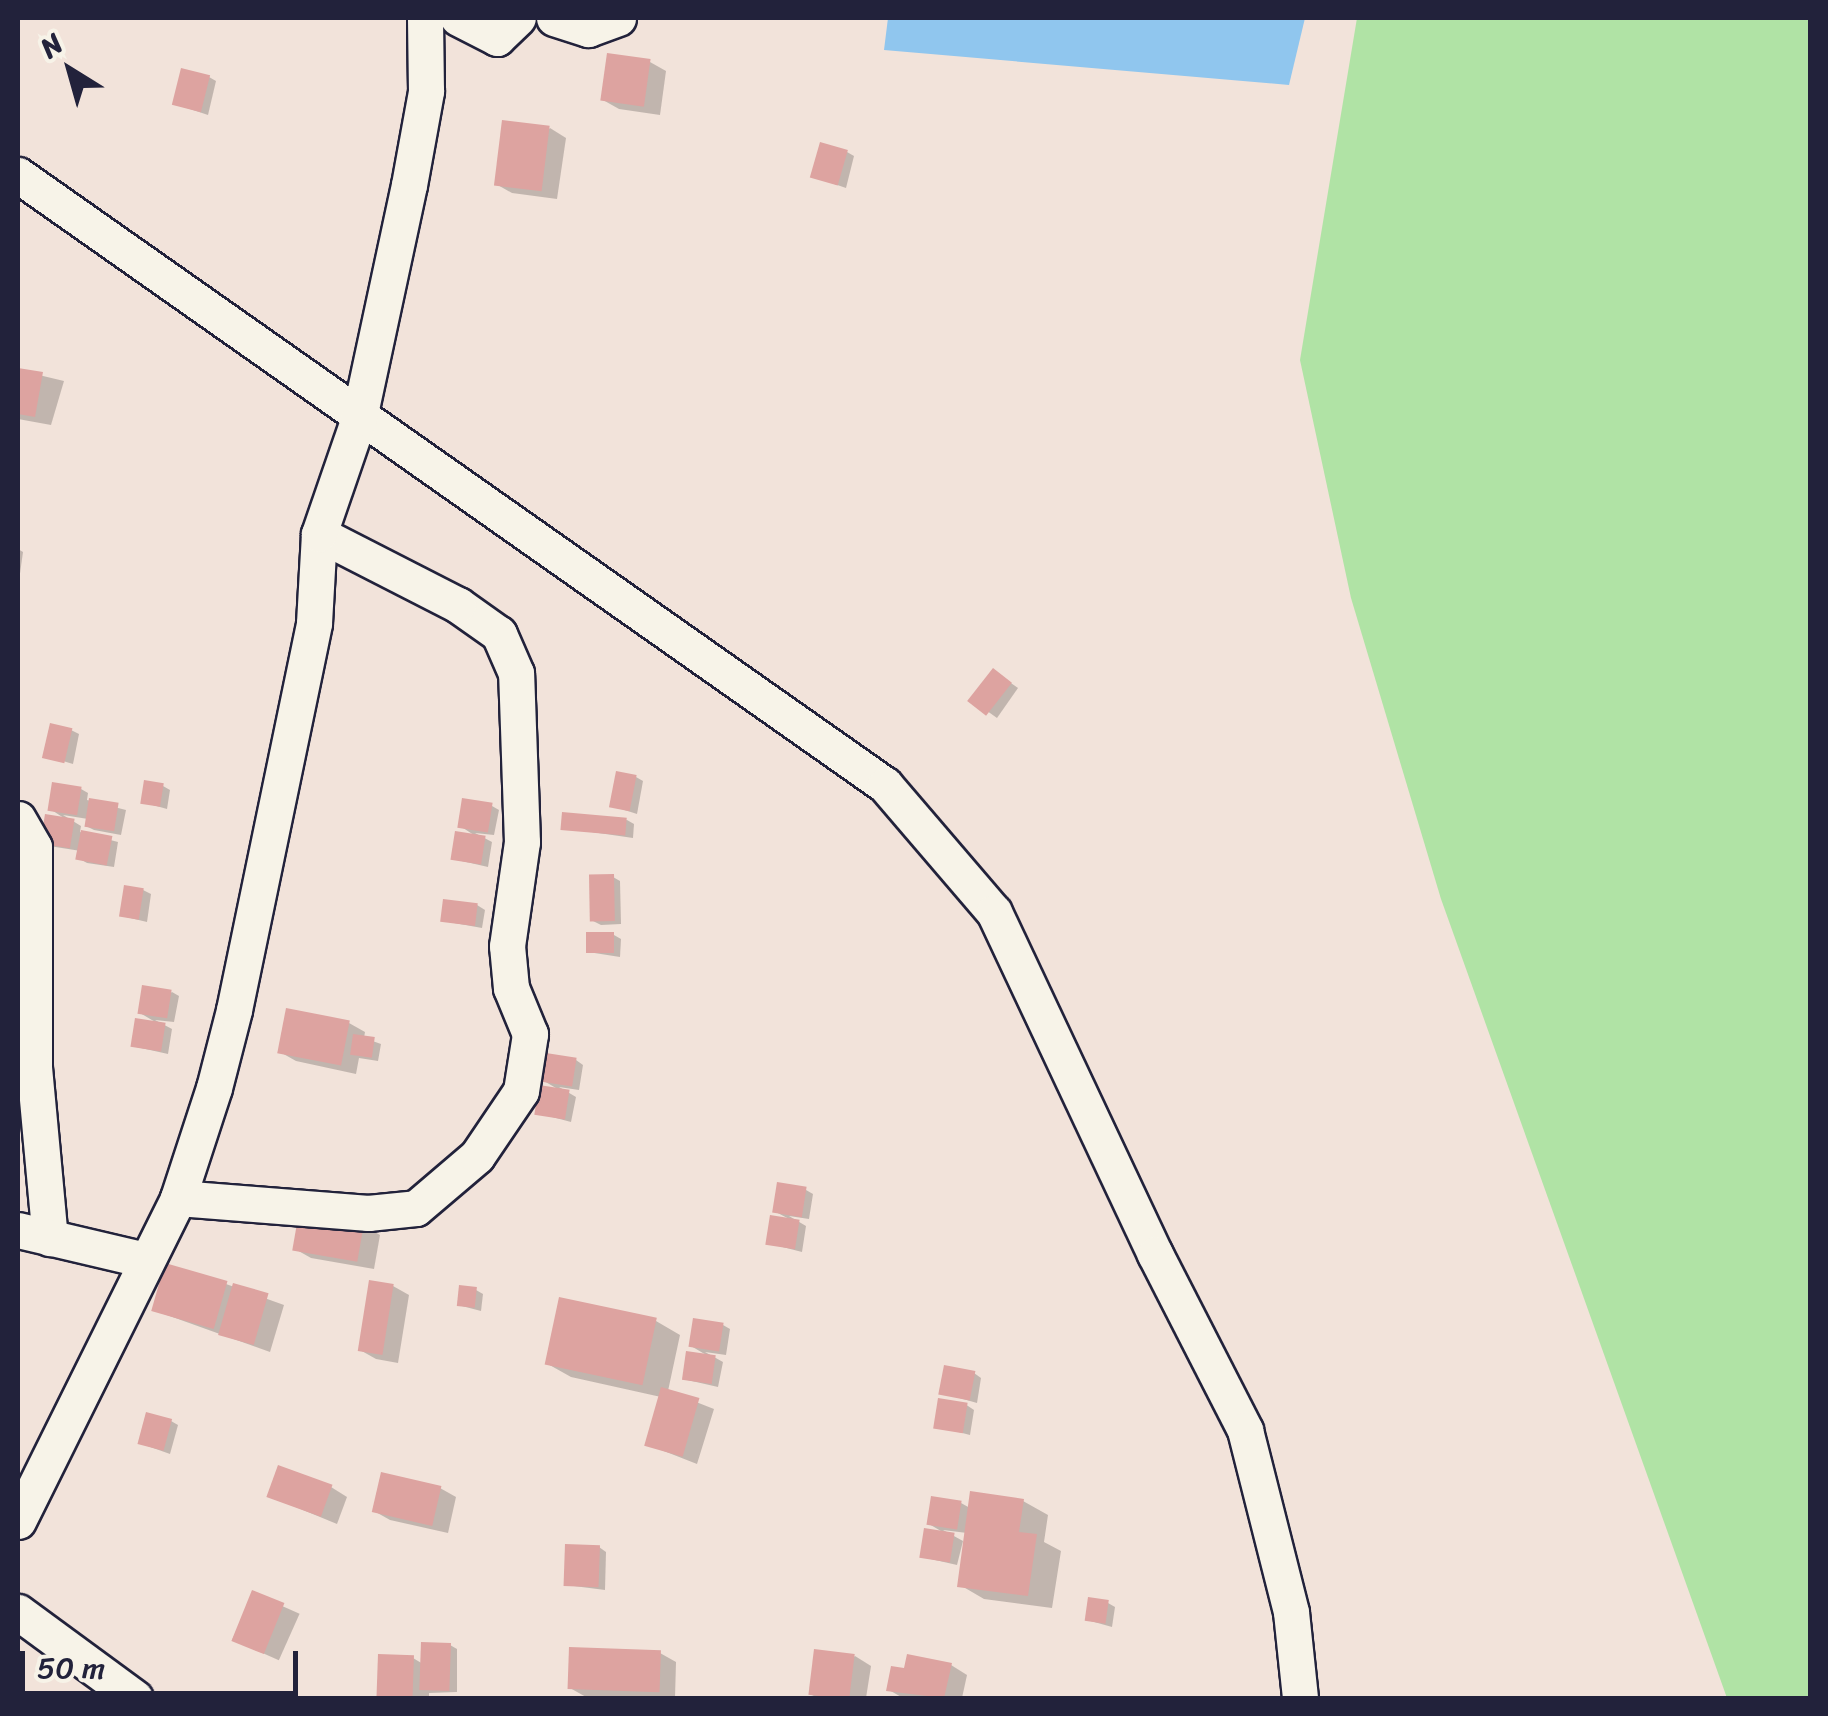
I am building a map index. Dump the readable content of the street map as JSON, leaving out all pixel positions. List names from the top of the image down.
{
  "scale_bar": "50 m",
  "north": "top left"
}
